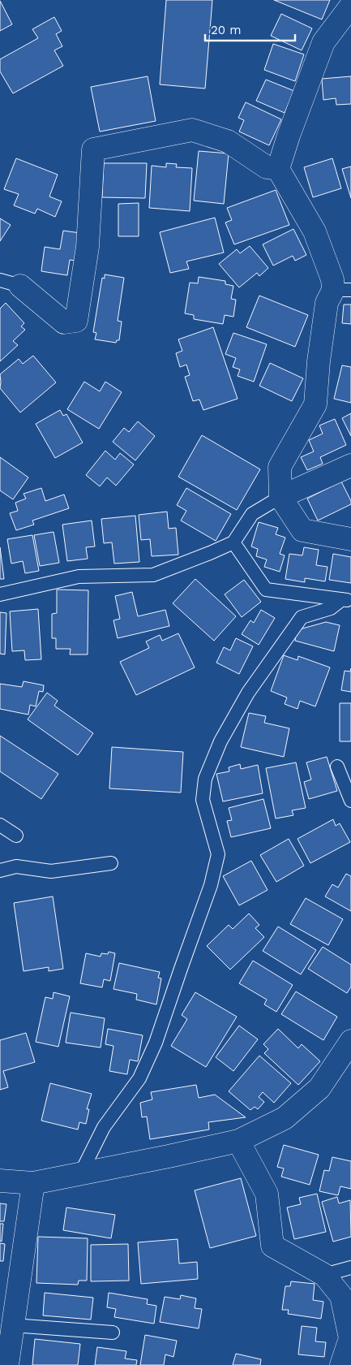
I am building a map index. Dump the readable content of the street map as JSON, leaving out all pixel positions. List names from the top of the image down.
{
  "scale_bar": "20 m"
}
